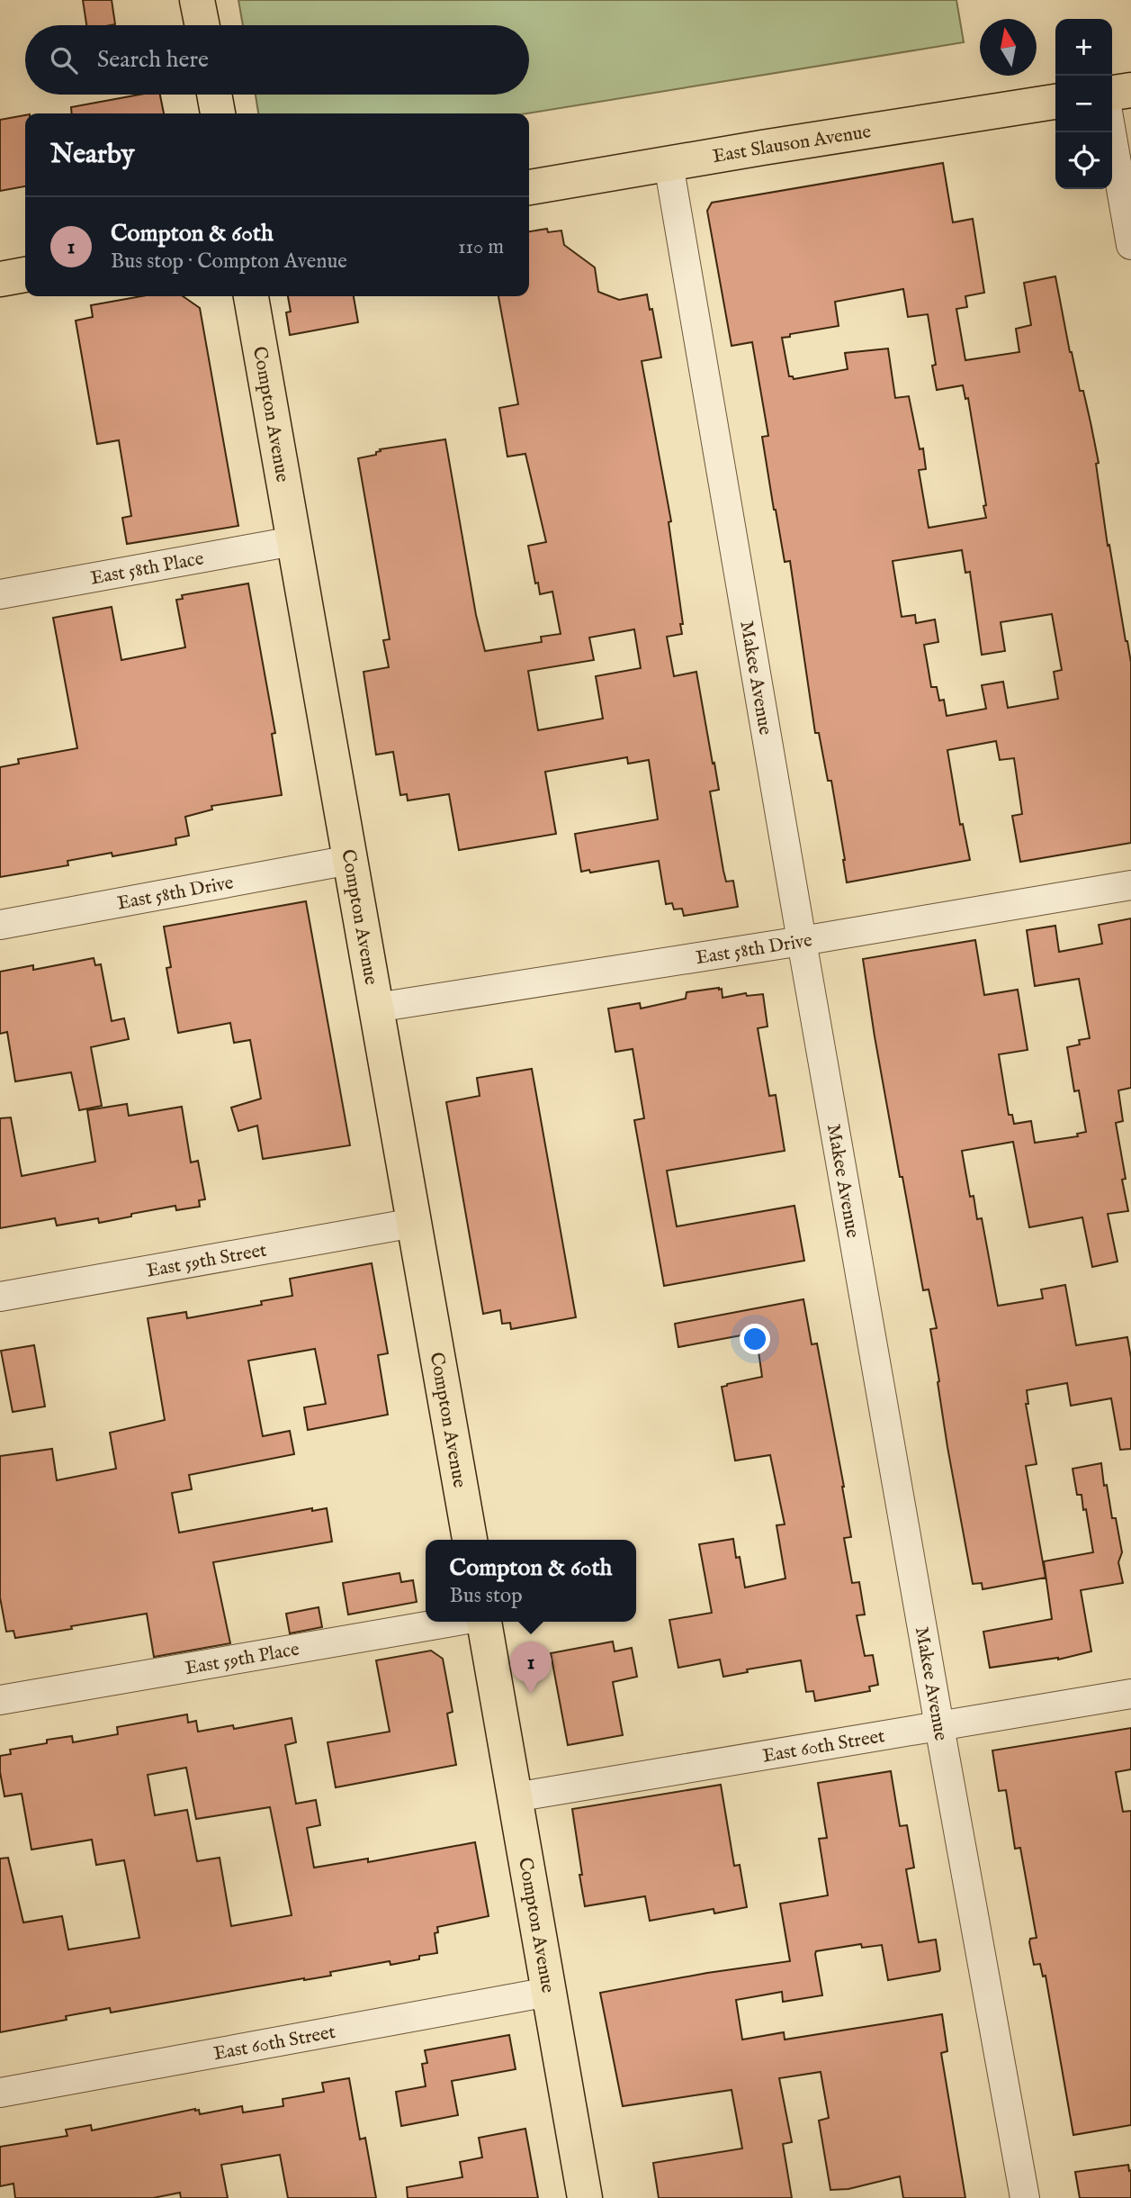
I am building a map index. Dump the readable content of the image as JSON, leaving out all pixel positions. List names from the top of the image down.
{
  "streets": {
    "main road": ["East Slauson Avenue", "Compton Avenue"],
    "street": [
      "East 58th Place",
      "Makee Avenue",
      "East 58th Drive",
      "East 59th Street",
      "East 59th Place",
      "East 60th Street"
    ]
  },
  "crossings": [
    ["East Slauson Avenue", "Makee Avenue"],
    ["Compton Avenue", "East 58th Place"],
    ["Compton Avenue", "East 58th Drive"],
    ["Compton Avenue", "East 59th Street"],
    ["Compton Avenue", "East 60th Street"],
    ["Makee Avenue", "East 58th Drive"],
    ["Makee Avenue", "East 60th Street"]
  ],
  "north": "top",
  "page": {
    "map_buttons": ["+", "−"],
    "search": "Search here",
    "heading": "Nearby",
    "list": [
      {
        "mark": "1",
        "name": "Compton & 60th",
        "note": "Bus stop · Compton Avenue",
        "value": "110 m"
      }
    ],
    "popup": ["Compton & 60th", "Bus stop"],
    "pins": "1"
  }
}
